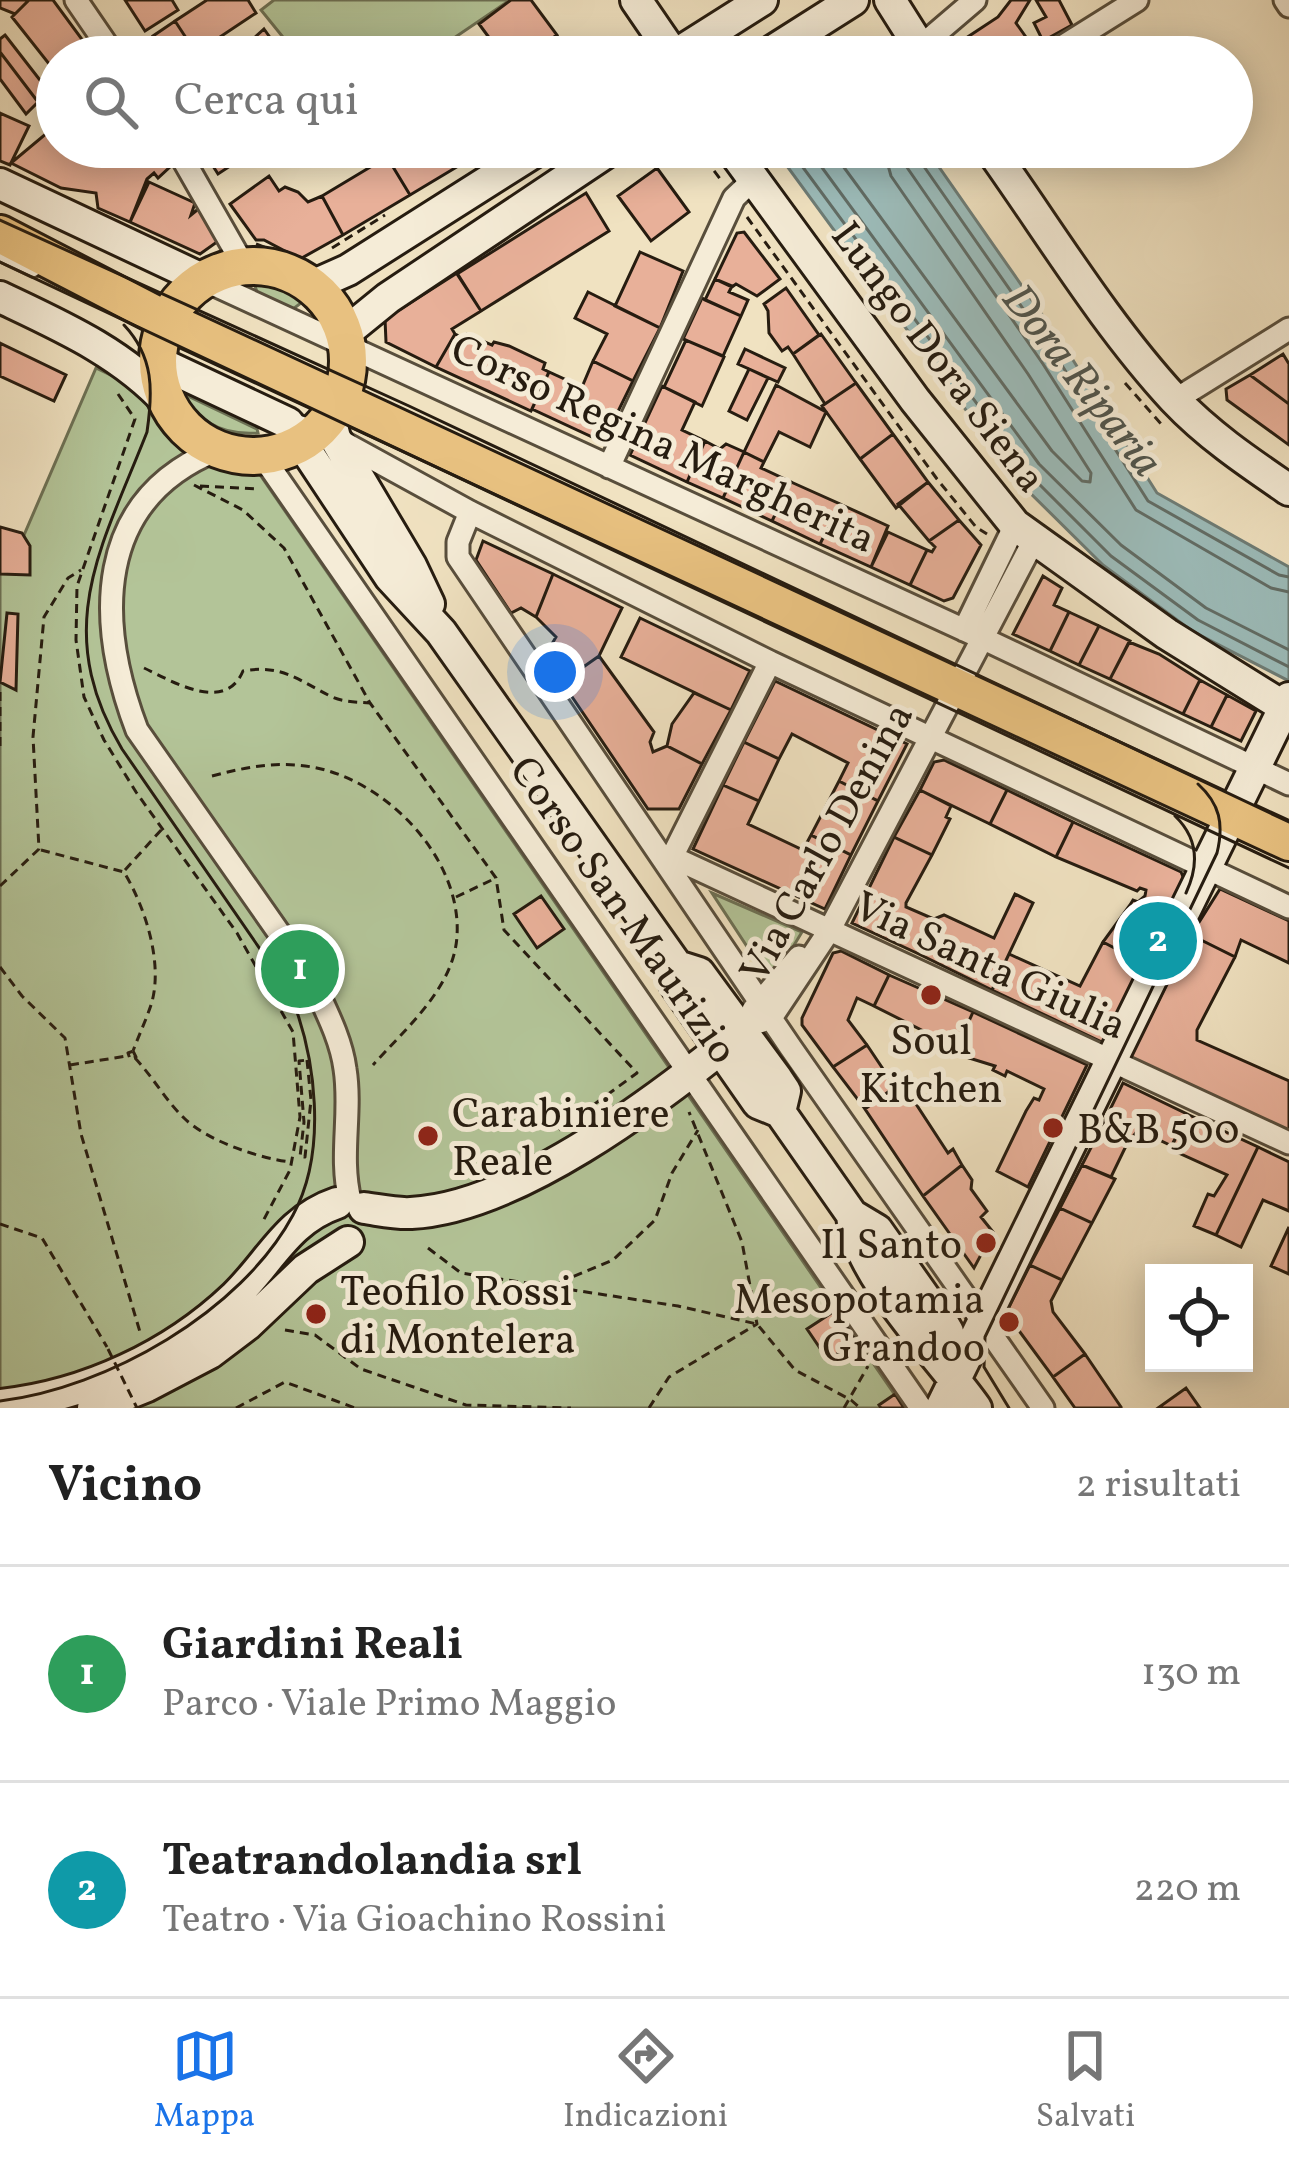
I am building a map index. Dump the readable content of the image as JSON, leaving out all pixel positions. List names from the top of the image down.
{
  "streets": {
    "street": [
      "Lungo Dora Siena",
      "Corso Regina Margherita",
      "Via Carlo Denina",
      "Corso San Maurizio",
      "Via Santa Giulia"
    ]
  },
  "crossings": [
    ["Lungo Dora Siena", "Via Carlo Denina"],
    ["Corso Regina Margherita", "Via Carlo Denina"],
    ["Via Carlo Denina", "Corso San Maurizio"],
    ["Via Carlo Denina", "Via Santa Giulia"],
    ["Corso San Maurizio", "Via Santa Giulia"]
  ],
  "water": ["Dora Riparia"],
  "places": [
    "Soul Kitchen",
    "B&B 500",
    "Carabiniere Reale",
    "Il Santo",
    "Teofilo Rossi di Montelera",
    "Mesopotamia Grandoo"
  ],
  "page": {
    "search": "Cerca qui",
    "pins": ["2", "1"],
    "heading": ["Vicino", "2 risultati"],
    "list": [
      {
        "mark": "1",
        "name": "Giardini Reali",
        "note": "Parco · Viale Primo Maggio",
        "value": "130 m"
      },
      {
        "mark": "2",
        "name": "Teatrandolandia srl",
        "note": "Teatro · Via Gioachino Rossini",
        "value": "220 m"
      }
    ],
    "nav": ["Mappa", "Indicazioni", "Salvati"]
  }
}
